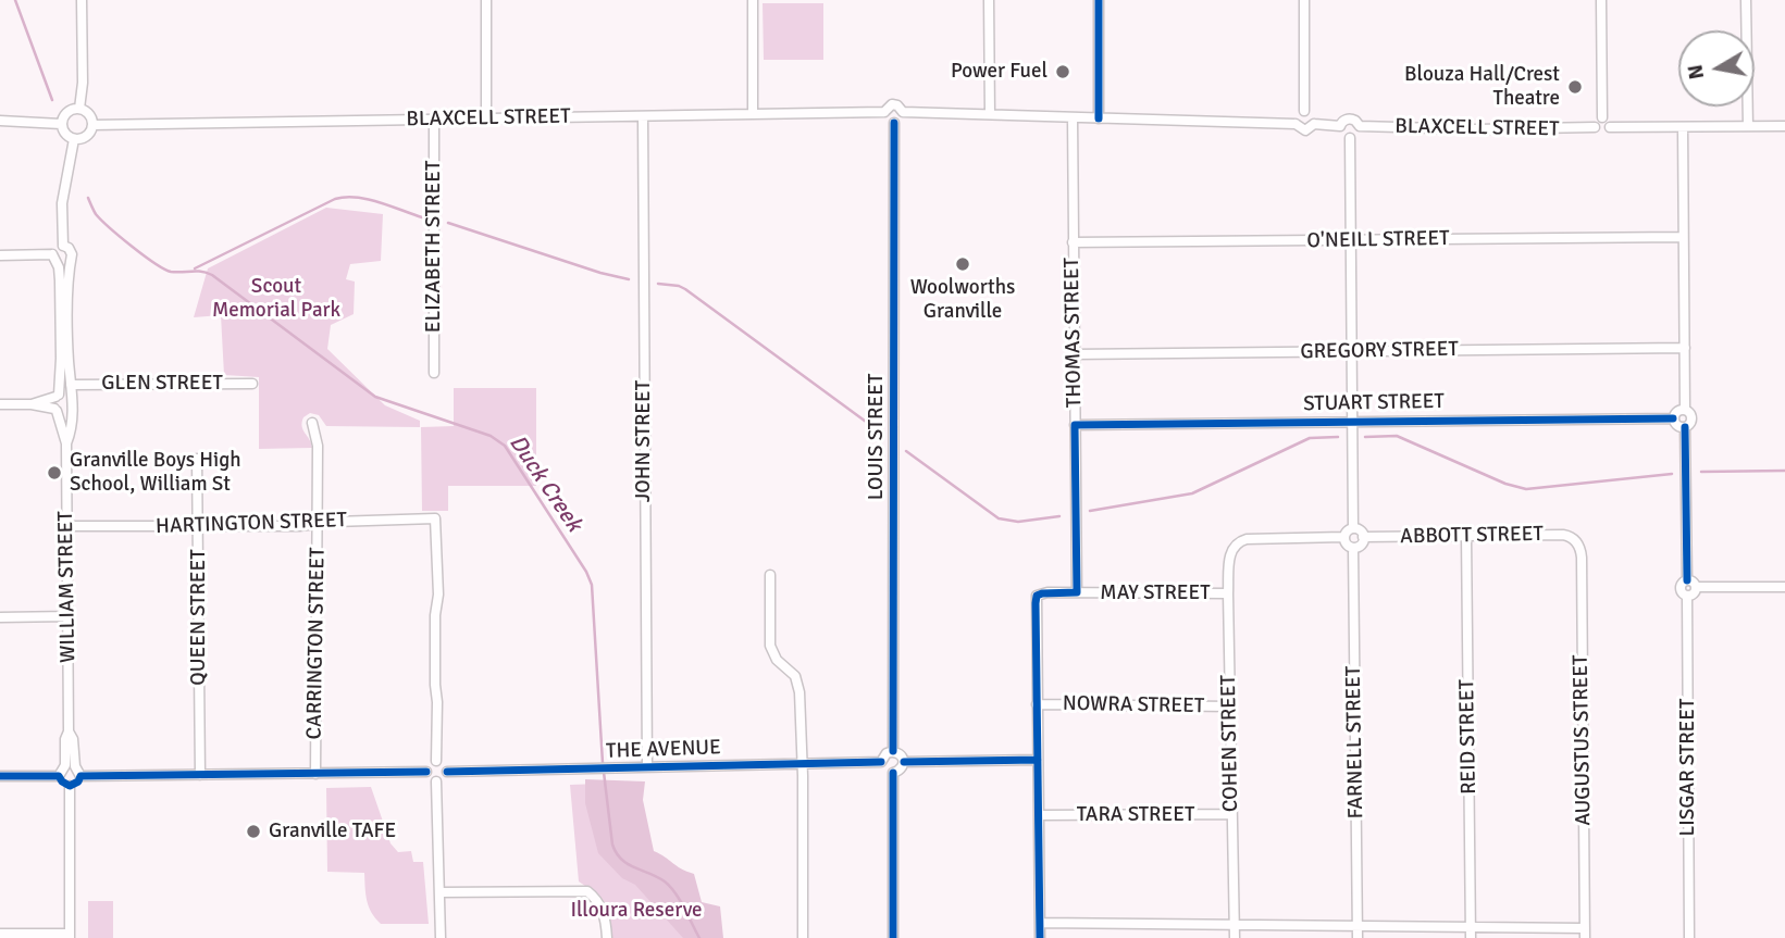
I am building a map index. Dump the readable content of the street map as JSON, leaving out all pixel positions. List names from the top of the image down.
{
  "streets": {
    "street": [
      "BLAXCELL STREET",
      "O'NEILL STREET",
      "ELIZABETH STREET",
      "THOMAS STREET",
      "GREGORY STREET",
      "GLEN STREET",
      "STUART STREET",
      "LOUIS STREET",
      "JOHN STREET",
      "HARTINGTON STREET",
      "ABBOTT STREET",
      "WILLIAM STREET",
      "MAY STREET",
      "QUEEN STREET",
      "CARRINGTON STREET",
      "NOWRA STREET",
      "REID STREET",
      "AUGUSTUS STREET",
      "FARNELL STREET",
      "COHEN STREET",
      "THE AVENUE",
      "LISGAR STREET",
      "TARA STREET"
    ]
  },
  "crossings": [
    ["BLAXCELL STREET", "ELIZABETH STREET"],
    ["BLAXCELL STREET", "LOUIS STREET"],
    ["BLAXCELL STREET", "JOHN STREET"],
    ["O'NEILL STREET", "THOMAS STREET"],
    ["THOMAS STREET", "GREGORY STREET"],
    ["THOMAS STREET", "STUART STREET"],
    ["THOMAS STREET", "MAY STREET"],
    ["LOUIS STREET", "THE AVENUE"],
    ["JOHN STREET", "THE AVENUE"],
    ["HARTINGTON STREET", "WILLIAM STREET"],
    ["HARTINGTON STREET", "QUEEN STREET"],
    ["HARTINGTON STREET", "CARRINGTON STREET"],
    ["HARTINGTON STREET", "THE AVENUE"],
    ["ABBOTT STREET", "REID STREET"],
    ["ABBOTT STREET", "AUGUSTUS STREET"],
    ["ABBOTT STREET", "FARNELL STREET"],
    ["ABBOTT STREET", "COHEN STREET"],
    ["MAY STREET", "NOWRA STREET"],
    ["MAY STREET", "COHEN STREET"],
    ["NOWRA STREET", "COHEN STREET"],
    ["FARNELL STREET", "COHEN STREET"],
    ["COHEN STREET", "TARA STREET"]
  ],
  "water": ["Duck Creek"],
  "parks": ["Scout Memorial Park", "Illoura Reserve"],
  "places": [
    "Power Fuel",
    "Blouza Hall/Crest Theatre",
    "Woolworths Granville",
    "Granville Boys High School, William St",
    "Granville TAFE"
  ],
  "north": "left"
}
